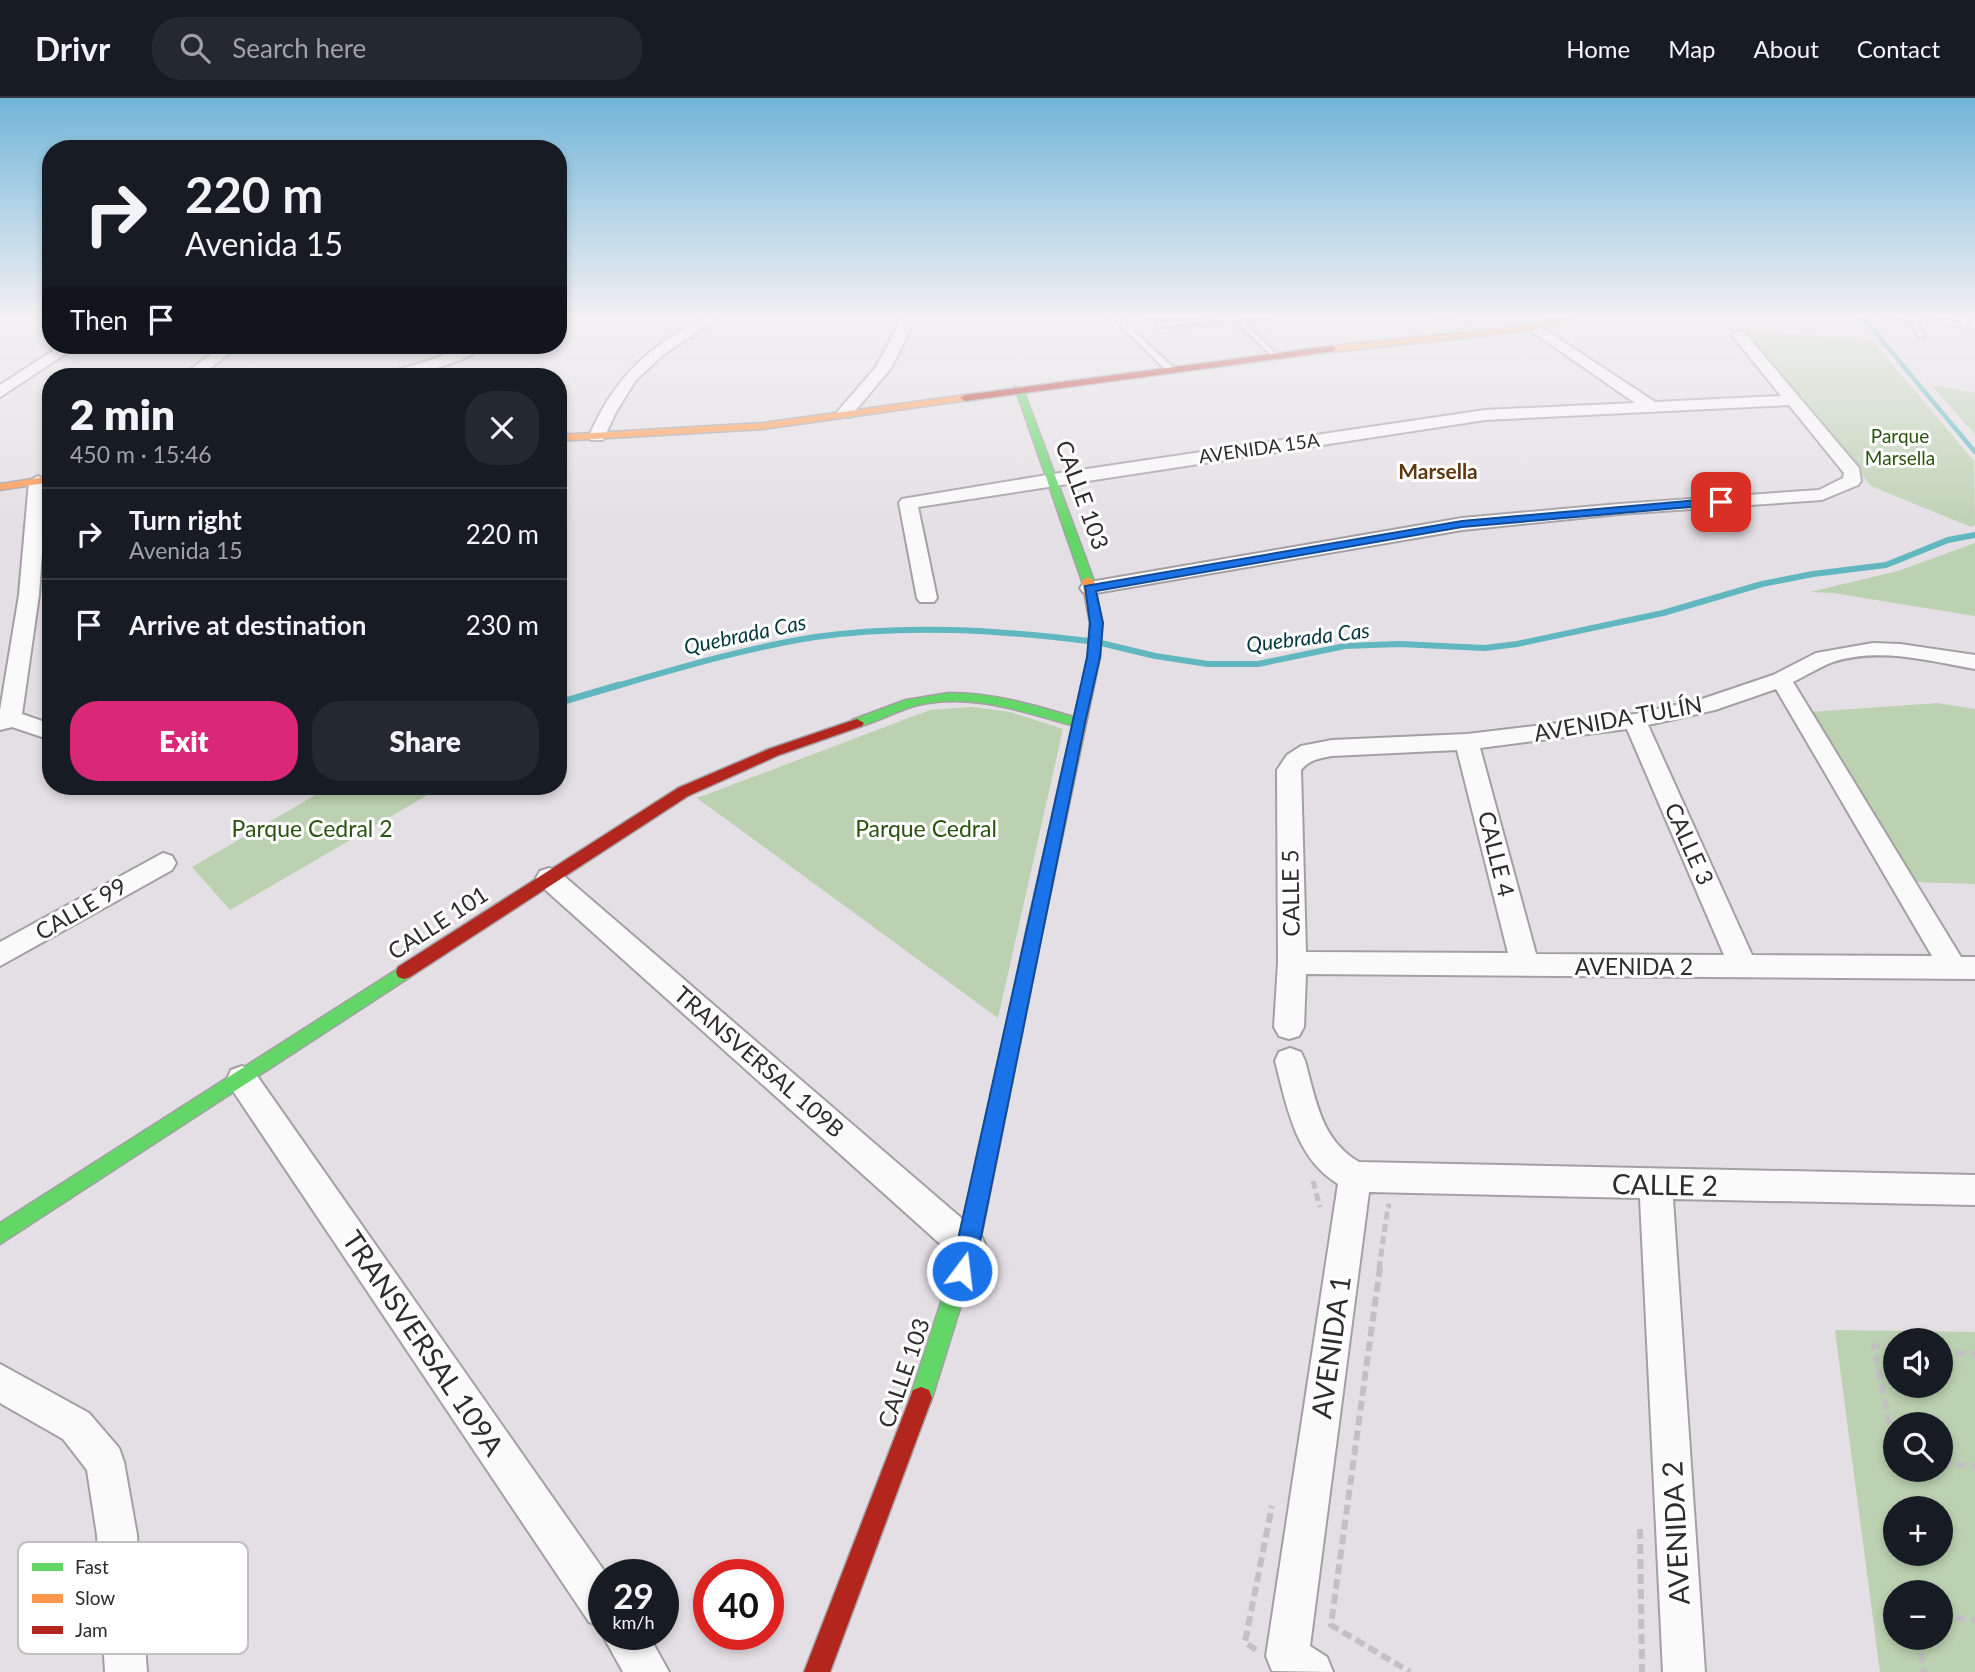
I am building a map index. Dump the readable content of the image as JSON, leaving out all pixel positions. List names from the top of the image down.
{
  "streets": {
    "street": [
      "AVENIDA 15A",
      "CALLE 103",
      "AVENIDA TULÍN",
      "CALLE 3",
      "CALLE 4",
      "CALLE 5",
      "CALLE 99",
      "CALLE 101",
      "AVENIDA 2",
      "TRANSVERSAL 109B",
      "CALLE 2",
      "TRANSVERSAL 109A",
      "AVENIDA 1"
    ]
  },
  "crossings": [
    ["AVENIDA 15A", "CALLE 103"],
    ["CALLE 103", "CALLE 101"],
    ["CALLE 103", "TRANSVERSAL 109B"],
    ["AVENIDA TULÍN", "CALLE 3"],
    ["AVENIDA TULÍN", "CALLE 4"],
    ["AVENIDA TULÍN", "CALLE 5"],
    ["CALLE 3", "AVENIDA 2"],
    ["CALLE 4", "AVENIDA 2"],
    ["CALLE 5", "AVENIDA 2"],
    ["CALLE 101", "TRANSVERSAL 109B"],
    ["CALLE 101", "TRANSVERSAL 109A"],
    ["AVENIDA 2", "CALLE 2"],
    ["CALLE 2", "AVENIDA 1"]
  ],
  "districts": ["Marsella"],
  "water": ["Quebrada Cas"],
  "parks": ["Parque Marsella", "Parque Cedral 2", "Parque Cedral"],
  "legend": ["Fast", "Slow", "Jam"],
  "page": {
    "header": "Drivr",
    "search": "Search here",
    "nav": [
      "Home",
      "Map",
      "About",
      "Contact"
    ],
    "turn": ["220 m", "Avenida 15"],
    "then": "Then",
    "heading": ["2 min", "450 m · 15:46"],
    "list": [
      {
        "name": "Turn right",
        "note": "Avenida 15",
        "value": "220 m"
      },
      {
        "name": "Arrive at destination",
        "value": "230 m"
      }
    ],
    "buttons": ["Exit", "Share"],
    "map_buttons": ["+", "−"],
    "speed": "29 km/h",
    "limit": "40"
  }
}
